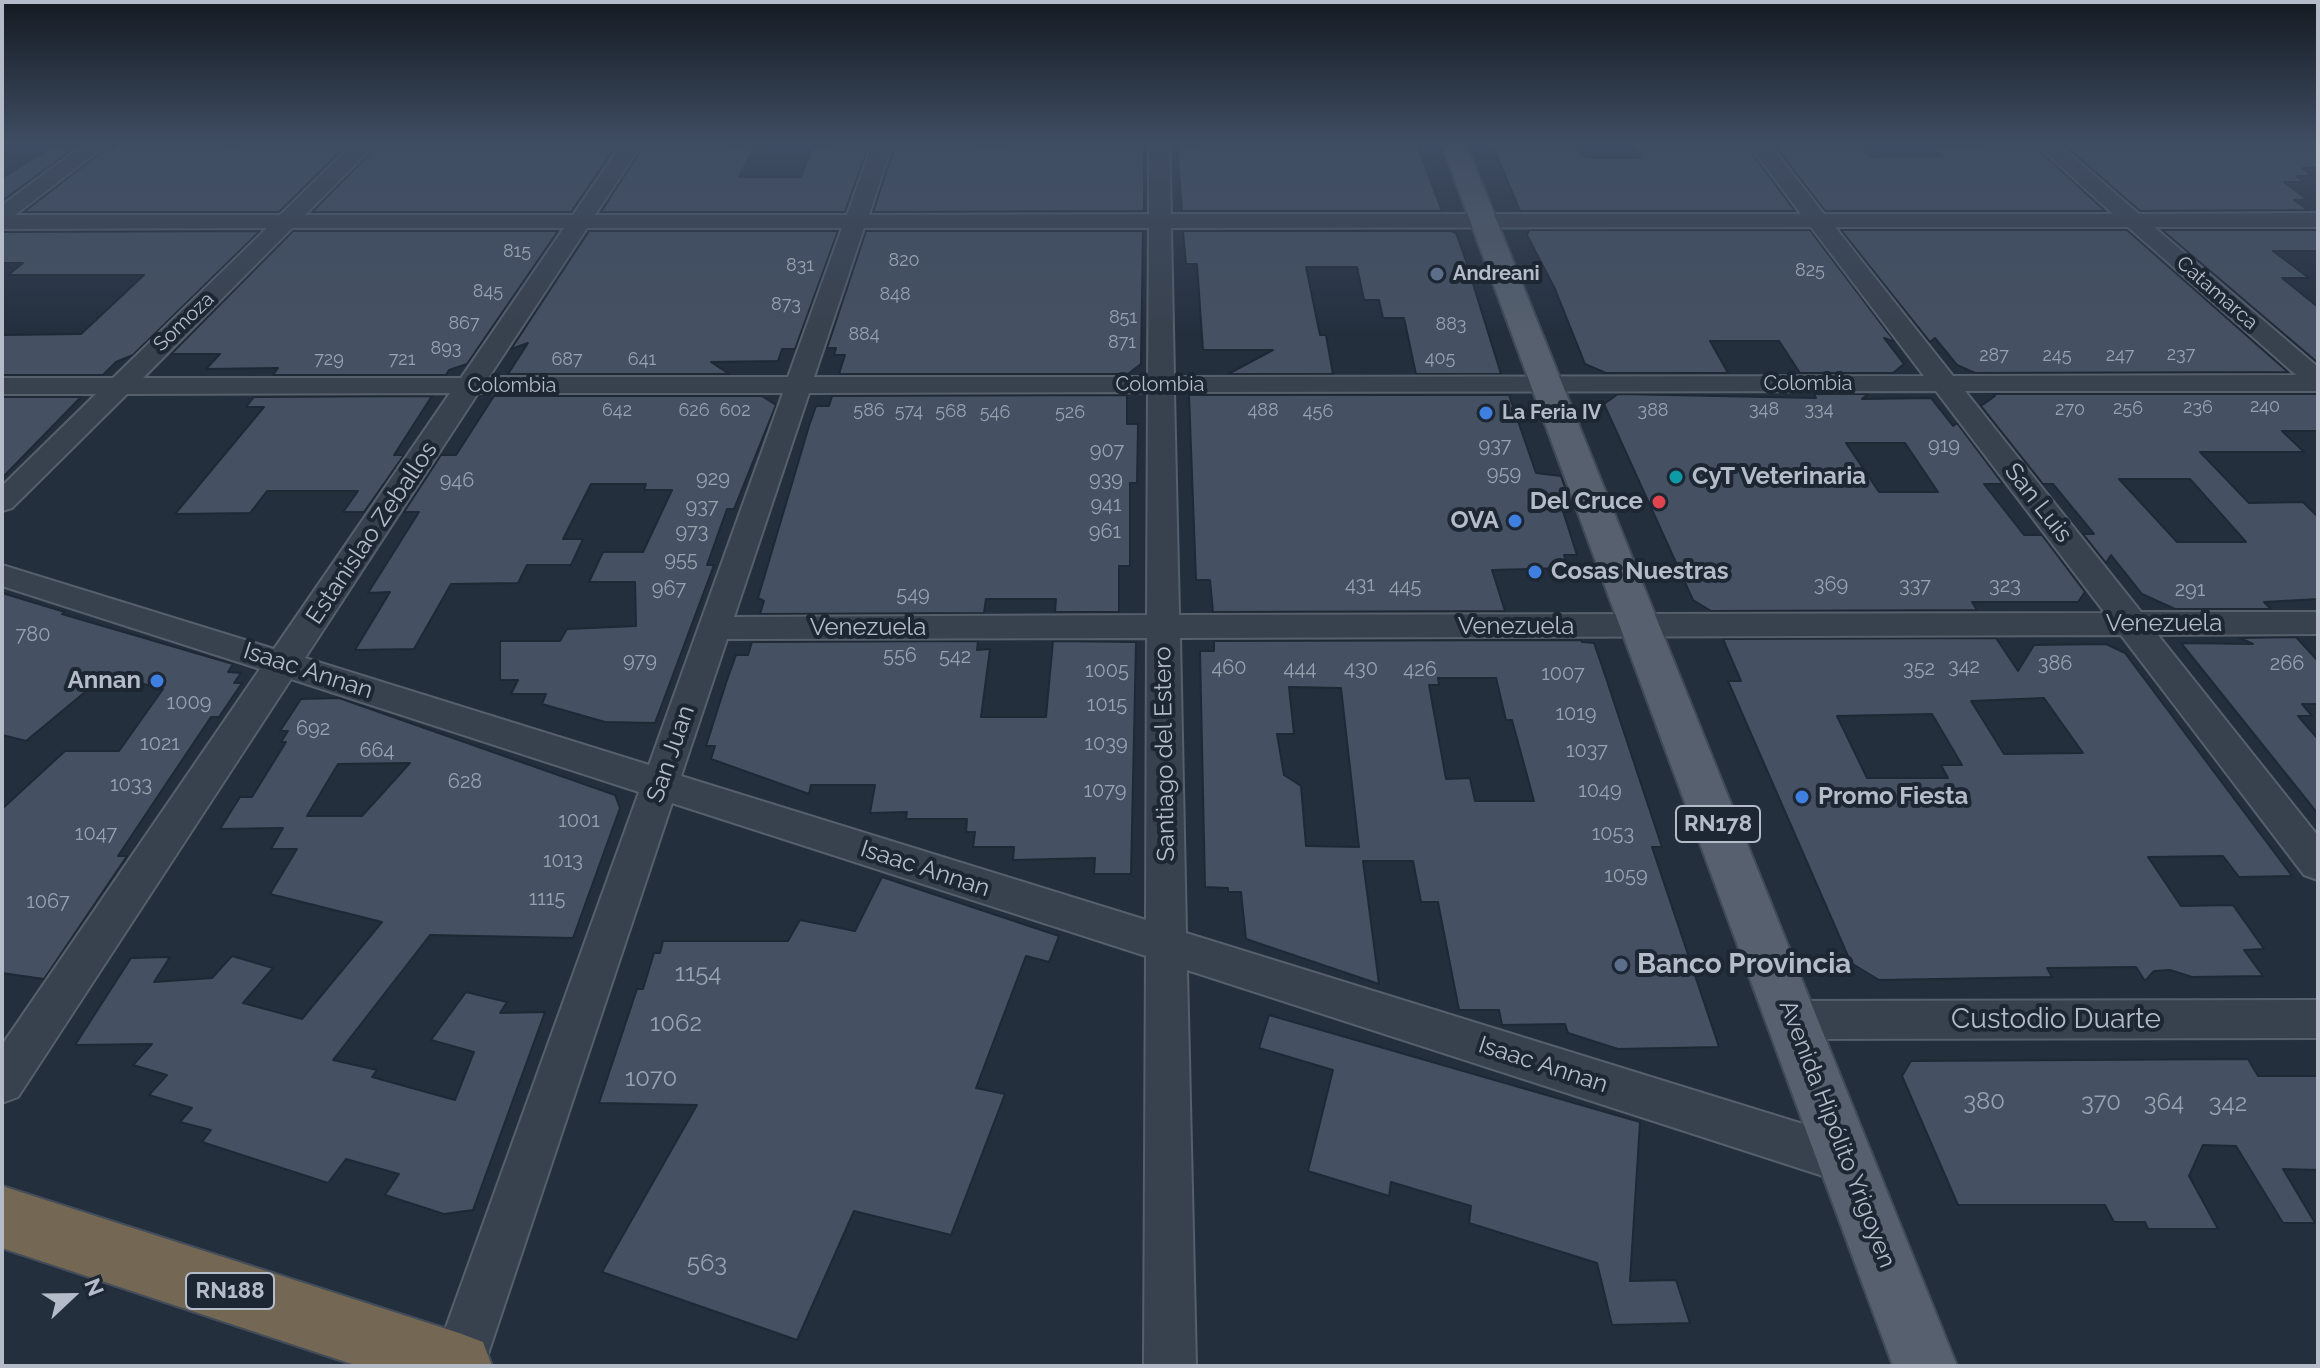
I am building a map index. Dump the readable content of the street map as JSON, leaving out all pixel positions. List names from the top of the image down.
{
  "streets": {
    "highway": ["RN188"],
    "main road": ["RN178", "Avenida Hipólito Yrigoyen"],
    "street": [
      "Catamarca",
      "Somoza",
      "Colombia",
      "San Luis",
      "Estanislao Zeballos",
      "Venezuela",
      "Isaac Annan",
      "San Juan",
      "Santiago del Estero",
      "Custodio Duarte"
    ]
  },
  "crossings": [
    ["Catamarca", "Colombia"],
    ["Somoza", "Colombia"],
    ["Colombia", "San Luis"],
    ["Colombia", "Estanislao Zeballos"],
    ["Colombia", "San Juan"],
    ["Colombia", "Santiago del Estero"],
    ["Colombia", "Avenida Hipólito Yrigoyen"],
    ["San Luis", "Venezuela"],
    ["Estanislao Zeballos", "Isaac Annan"],
    ["Venezuela", "San Juan"],
    ["Venezuela", "Santiago del Estero"],
    ["Venezuela", "Avenida Hipólito Yrigoyen"],
    ["Isaac Annan", "San Juan"],
    ["Isaac Annan", "Santiago del Estero"],
    ["Isaac Annan", "Avenida Hipólito Yrigoyen"],
    ["San Juan", "RN188"],
    ["Custodio Duarte", "Avenida Hipólito Yrigoyen"]
  ],
  "places": [
    "Andreani",
    "La Feria IV",
    "CyT Veterinaria",
    "Del Cruce",
    "OVA",
    "Cosas Nuestras",
    "Annan",
    "Promo Fiesta",
    "Banco Provincia"
  ],
  "house_numbers": [
    "815",
    "820",
    "831",
    "825",
    "845",
    "848",
    "873",
    "851",
    "867",
    "883",
    "884",
    "871",
    "893",
    "237",
    "287",
    "245",
    "247",
    "405",
    "729",
    "721",
    "687",
    "641",
    "240",
    "236",
    "256",
    "348",
    "334",
    "270",
    "642",
    "626",
    "602",
    "586",
    "488",
    "388",
    "574",
    "568",
    "456",
    "546",
    "526",
    "937",
    "919",
    "907",
    "959",
    "929",
    "939",
    "946",
    "941",
    "937",
    "973",
    "961",
    "955",
    "431",
    "369",
    "337",
    "323",
    "445",
    "967",
    "291",
    "549",
    "780",
    "556",
    "542",
    "979",
    "386",
    "266",
    "342",
    "460",
    "444",
    "430",
    "352",
    "426",
    "1005",
    "1007",
    "1009",
    "1015",
    "1019",
    "692",
    "1021",
    "1039",
    "664",
    "1037",
    "628",
    "1033",
    "1079",
    "1049",
    "1001",
    "1047",
    "1053",
    "1013",
    "1059",
    "1115",
    "1067",
    "1154",
    "1062",
    "1070",
    "380",
    "370",
    "364",
    "342",
    "563"
  ],
  "north": "right"
}
